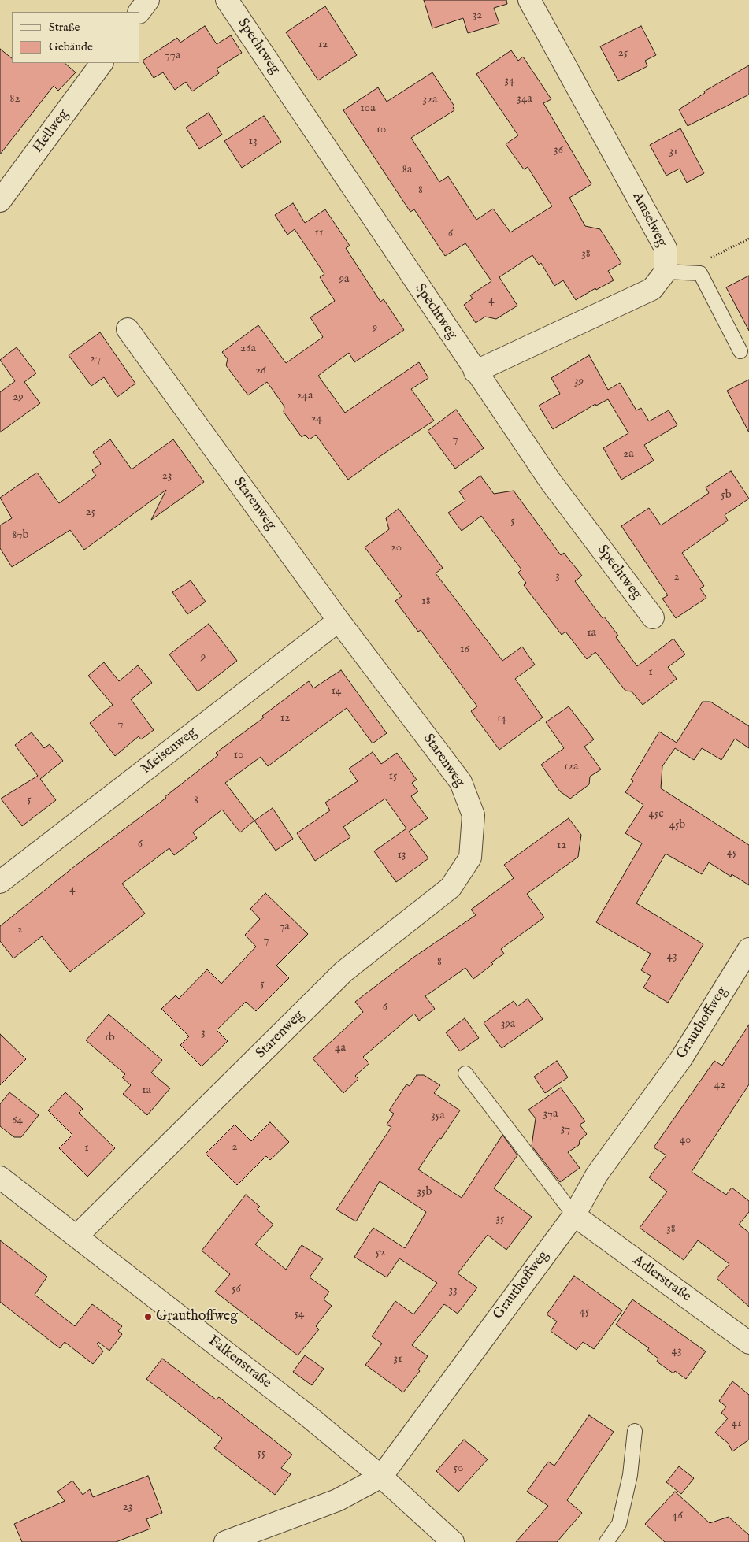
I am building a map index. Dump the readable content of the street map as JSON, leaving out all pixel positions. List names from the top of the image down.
{
  "streets": {
    "street": [
      "Spechtweg",
      "Hellweg",
      "Amselweg",
      "Starenweg",
      "Meisenweg",
      "Grauthoffweg",
      "Adlerstraße",
      "Falkenstraße"
    ]
  },
  "crossings": [
    ["Starenweg", "Meisenweg"],
    ["Starenweg", "Falkenstraße"],
    ["Grauthoffweg", "Adlerstraße"],
    ["Grauthoffweg", "Falkenstraße"]
  ],
  "places": ["Grauthoffweg"],
  "house_numbers": [
    "32",
    "12",
    "25",
    "77a",
    "34",
    "82",
    "34a",
    "32a",
    "10a",
    "10",
    "13",
    "36",
    "31",
    "8a",
    "8",
    "11",
    "6",
    "38",
    "9a",
    "4",
    "9",
    "26a",
    "27",
    "26",
    "39",
    "24a",
    "29",
    "24",
    "7",
    "2a",
    "23",
    "5b",
    "25",
    "5",
    "87b",
    "20",
    "3",
    "2",
    "18",
    "1a",
    "16",
    "9",
    "1",
    "14",
    "12",
    "14",
    "7",
    "10",
    "12a",
    "15",
    "5",
    "8",
    "45c",
    "45b",
    "6",
    "12",
    "45",
    "13",
    "4",
    "7a",
    "2",
    "7",
    "43",
    "8",
    "5",
    "6",
    "39a",
    "3",
    "1b",
    "4a",
    "42",
    "1a",
    "37a",
    "35a",
    "64",
    "37",
    "40",
    "2",
    "1",
    "35b",
    "35",
    "38",
    "52",
    "56",
    "33",
    "45",
    "54",
    "43",
    "31",
    "41",
    "55",
    "50",
    "23",
    "46"
  ],
  "legend": ["Straße", "Gebäude"]
}
